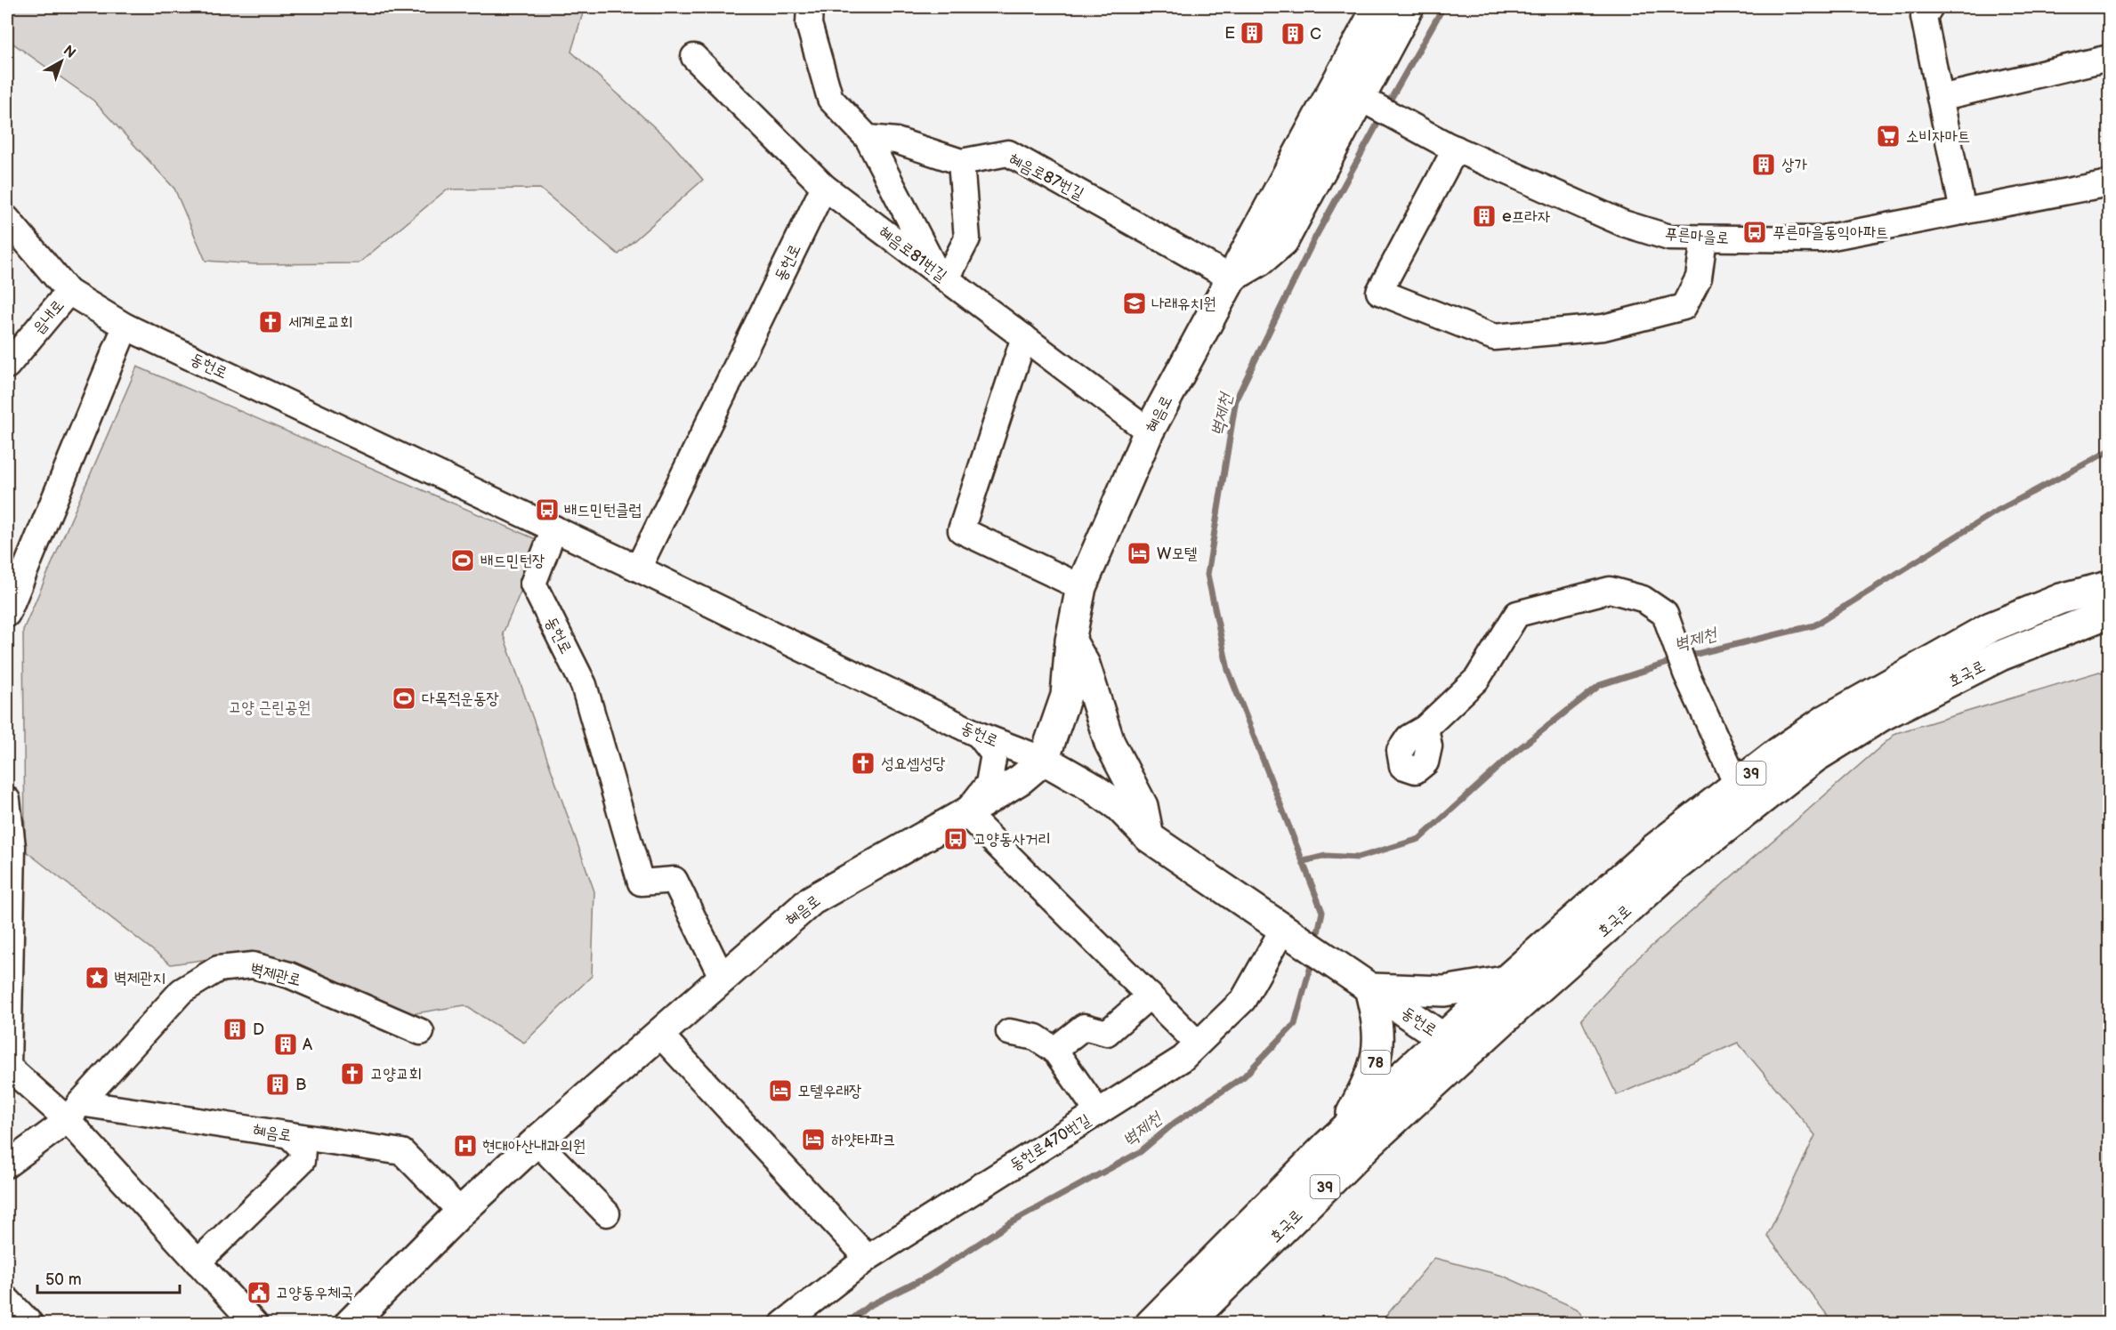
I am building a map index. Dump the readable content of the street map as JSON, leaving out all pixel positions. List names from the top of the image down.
{
  "streets": {
    "main road": [
      "동헌로",
      "혜음로",
      "호국로",
      "39",
      "78"
    ],
    "street": [
      "혜음로87번길",
      "푸른마을로",
      "혜음로81번길",
      "읍내로",
      "벽제관로",
      "동헌로470번길"
    ]
  },
  "crossings": [
    ["혜음로87번길", "혜음로"],
    ["혜음로81번길", "동헌로"],
    ["혜음로81번길", "혜음로"],
    ["동헌로", "읍내로"],
    ["동헌로", "혜음로"],
    ["동헌로", "호국로"],
    ["동헌로", "78"],
    ["동헌로", "동헌로470번길"],
    ["혜음로", "벽제관로"],
    ["호국로", "78"]
  ],
  "water": ["벽제천"],
  "parks": ["고양 근린공원"],
  "places": {
    "building": [
      "E",
      "C",
      "상가",
      "e프라자",
      "D",
      "A",
      "B"
    ],
    "supermarket": ["소비자마트"],
    "bus stop": ["푸른마을동익아파트", "배드민턴클럽", "고양동사거리"],
    "school or university": ["나래유치원"],
    "church": ["세계로교회", "성요셉성당", "고양교회"],
    "hotel": ["W모텔", "모텔우래장", "하얏타파크"],
    "sports": ["배드민턴장", "다목적운동장"],
    "place": ["벽제관지"],
    "hospital": ["현대아산내과의원"],
    "public building": ["고양동우체국"]
  },
  "scale_bar": "50 m",
  "north": "top right"
}
